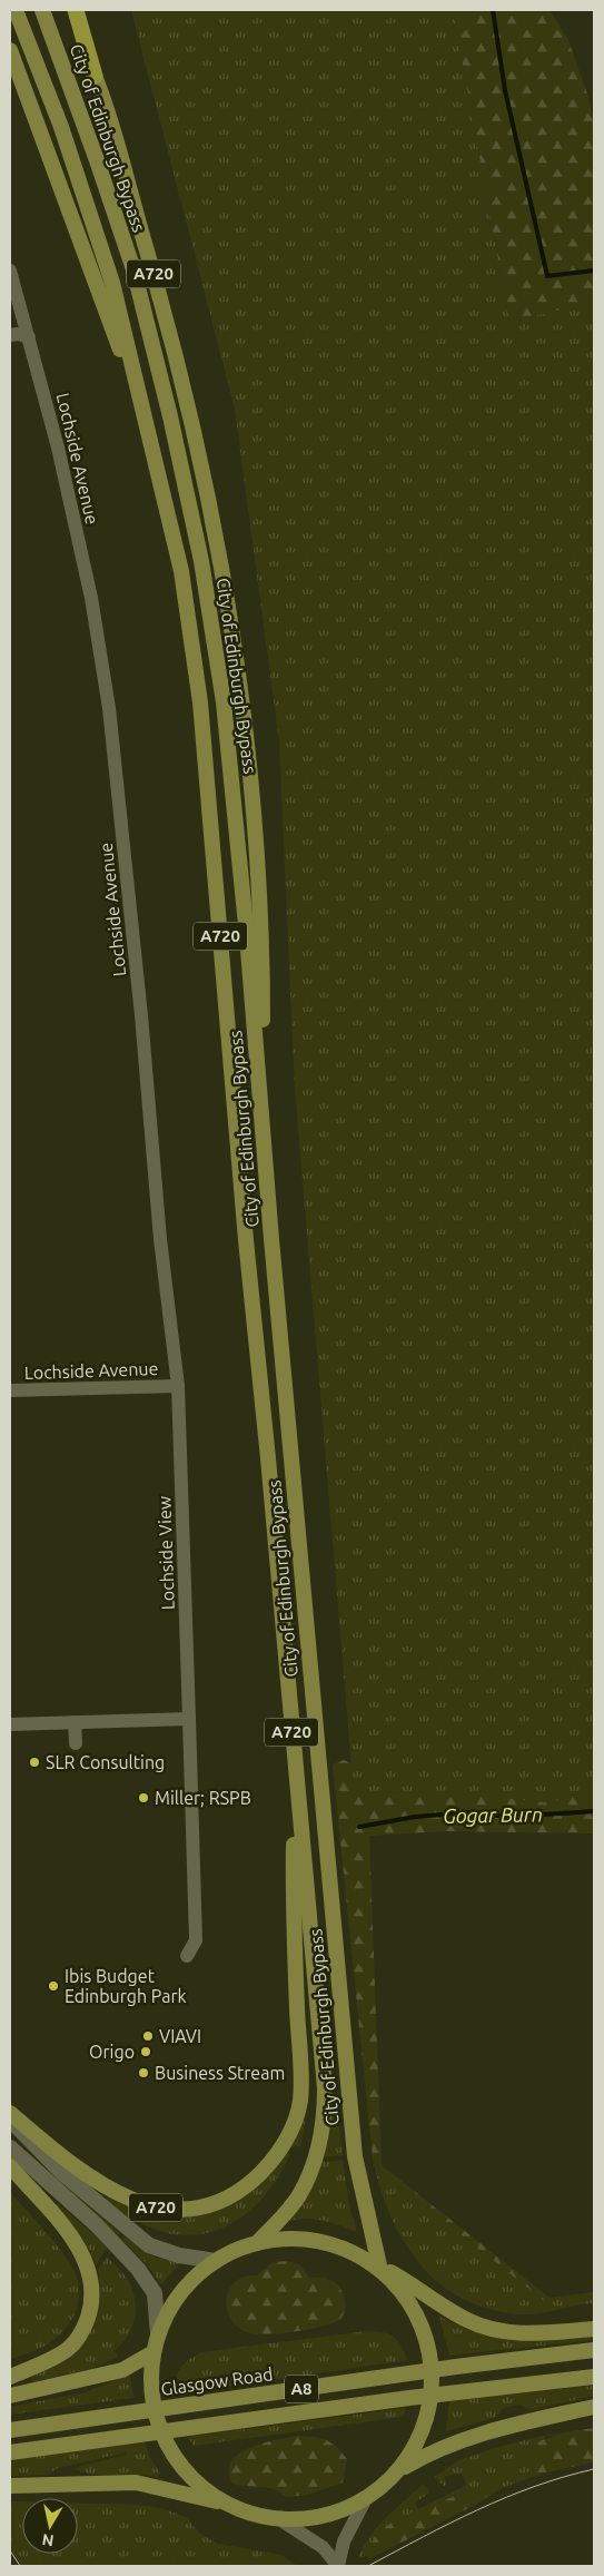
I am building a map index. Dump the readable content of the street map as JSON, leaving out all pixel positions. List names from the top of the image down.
{
  "streets": {
    "main road": [
      "City of Edinburgh Bypass",
      "A720",
      "Glasgow Road",
      "A8"
    ],
    "street": ["Lochside Avenue", "Lochside View"]
  },
  "crossings": [
    ["City of Edinburgh Bypass", "A720"],
    ["Lochside Avenue", "Lochside View"]
  ],
  "water": ["Gogar Burn"],
  "places": [
    "SLR Consulting",
    "Miller; RSPB",
    "Ibis Budget Edinburgh Park",
    "VIAVI",
    "Origo",
    "Business Stream"
  ],
  "north": "bottom"
}
